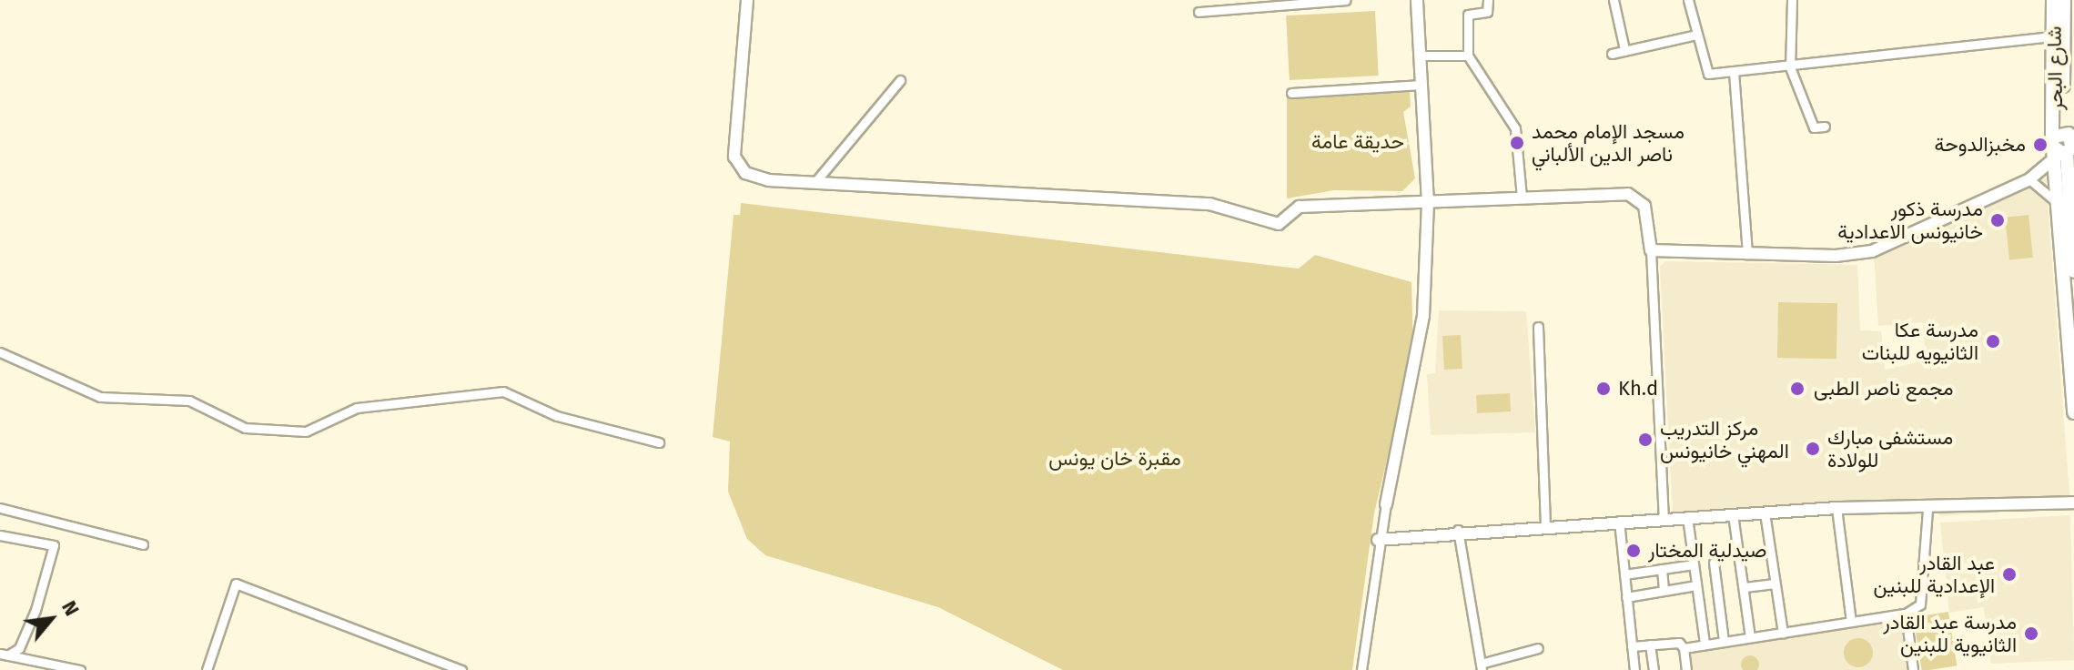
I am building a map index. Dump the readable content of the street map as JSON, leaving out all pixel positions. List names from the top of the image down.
{
  "streets": {
    "main road": ["شارع البحر"]
  },
  "parks": ["حديقة عامة", "مقبرة خان يونس"],
  "places": [
    "مسجد الإمام محمد ناصر الدين الألباني",
    "مخبزالدوحة",
    "مدرسة ذكور خانيونس الاعدادية",
    "مدرسة عكا الثانيويه للبنات",
    "Kh.d",
    "مجمع ناصر الطبى",
    "مركز التدريب المهني خانيونس",
    "مستشفى مبارك للولادة",
    "صيدلية المختار",
    "عبد القادر الإعدادية للبنين",
    "مدرسة عبد القادر الثانيوية للبنين"
  ],
  "north": "top right"
}
